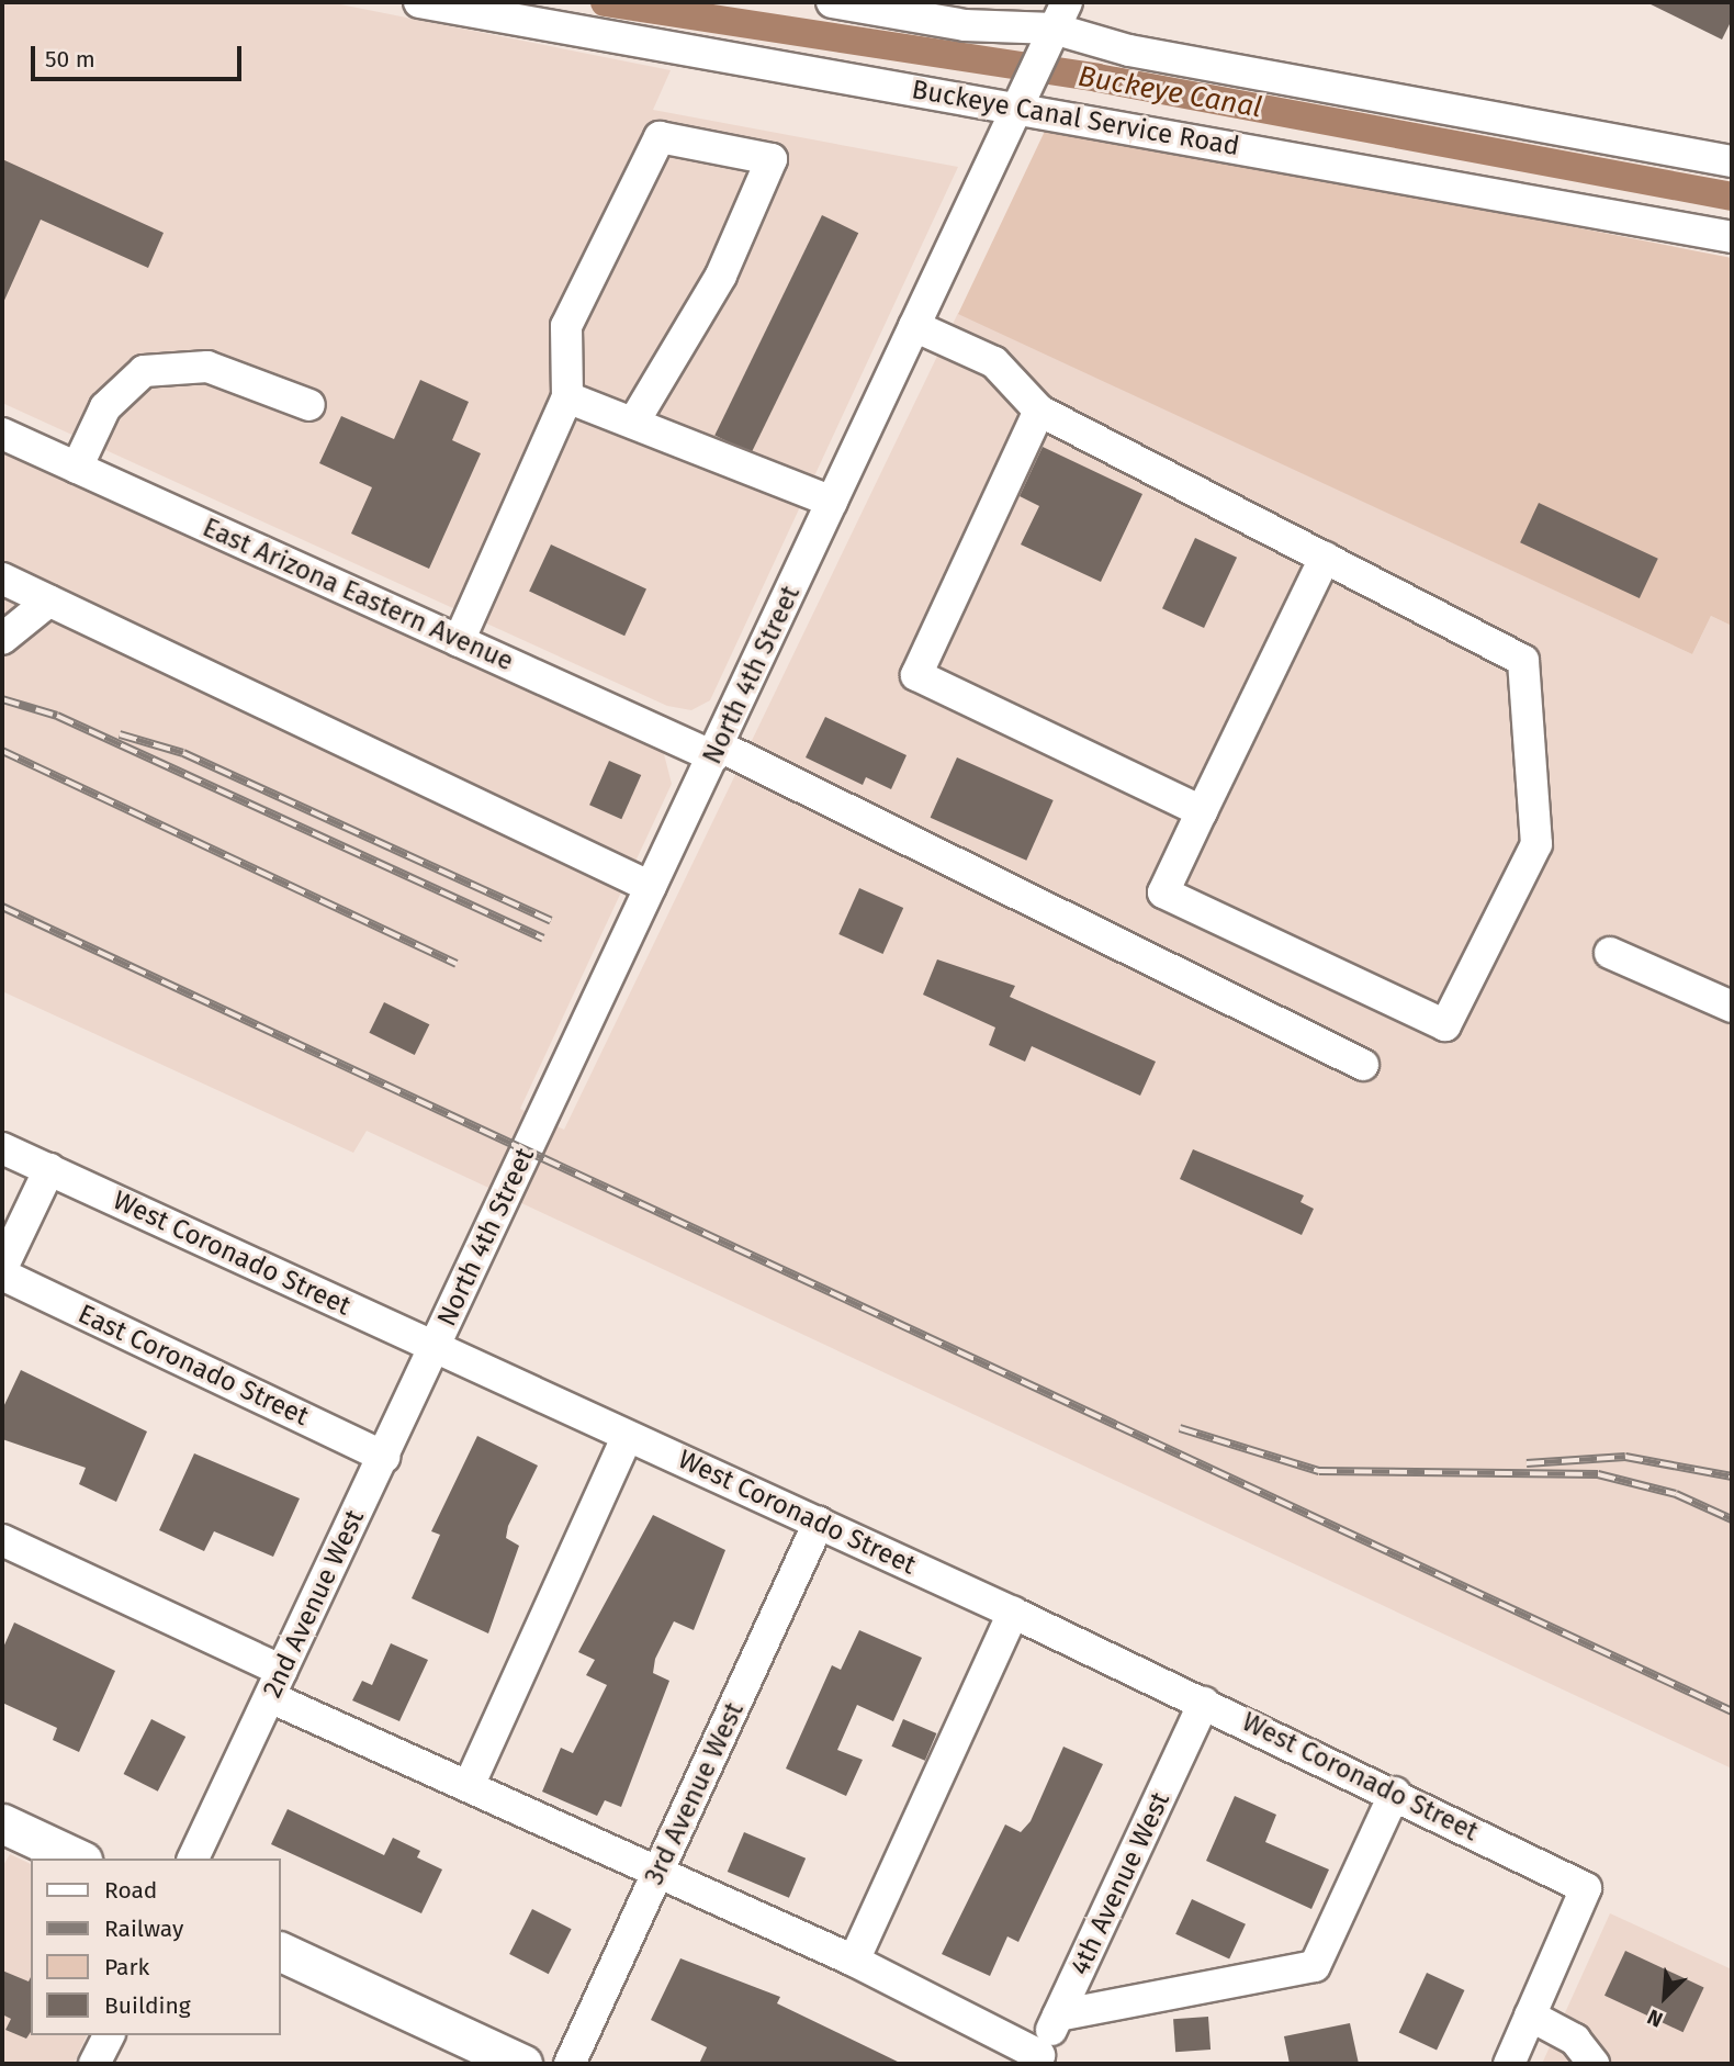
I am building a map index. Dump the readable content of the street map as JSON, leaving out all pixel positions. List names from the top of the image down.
{
  "streets": {
    "street": [
      "Buckeye Canal Service Road",
      "East Arizona Eastern Avenue",
      "North 4th Street",
      "West Coronado Street",
      "East Coronado Street",
      "2nd Avenue West",
      "3rd Avenue West",
      "4th Avenue West"
    ]
  },
  "crossings": [
    ["Buckeye Canal Service Road", "North 4th Street"],
    ["East Arizona Eastern Avenue", "North 4th Street"],
    ["North 4th Street", "West Coronado Street"],
    ["North 4th Street", "2nd Avenue West"],
    ["West Coronado Street", "2nd Avenue West"],
    ["West Coronado Street", "3rd Avenue West"],
    ["West Coronado Street", "4th Avenue West"],
    ["East Coronado Street", "2nd Avenue West"]
  ],
  "water": ["Buckeye Canal"],
  "legend": [
    "Road",
    "Railway",
    "Park",
    "Building"
  ],
  "scale_bar": "50 m",
  "north": "bottom left"
}
